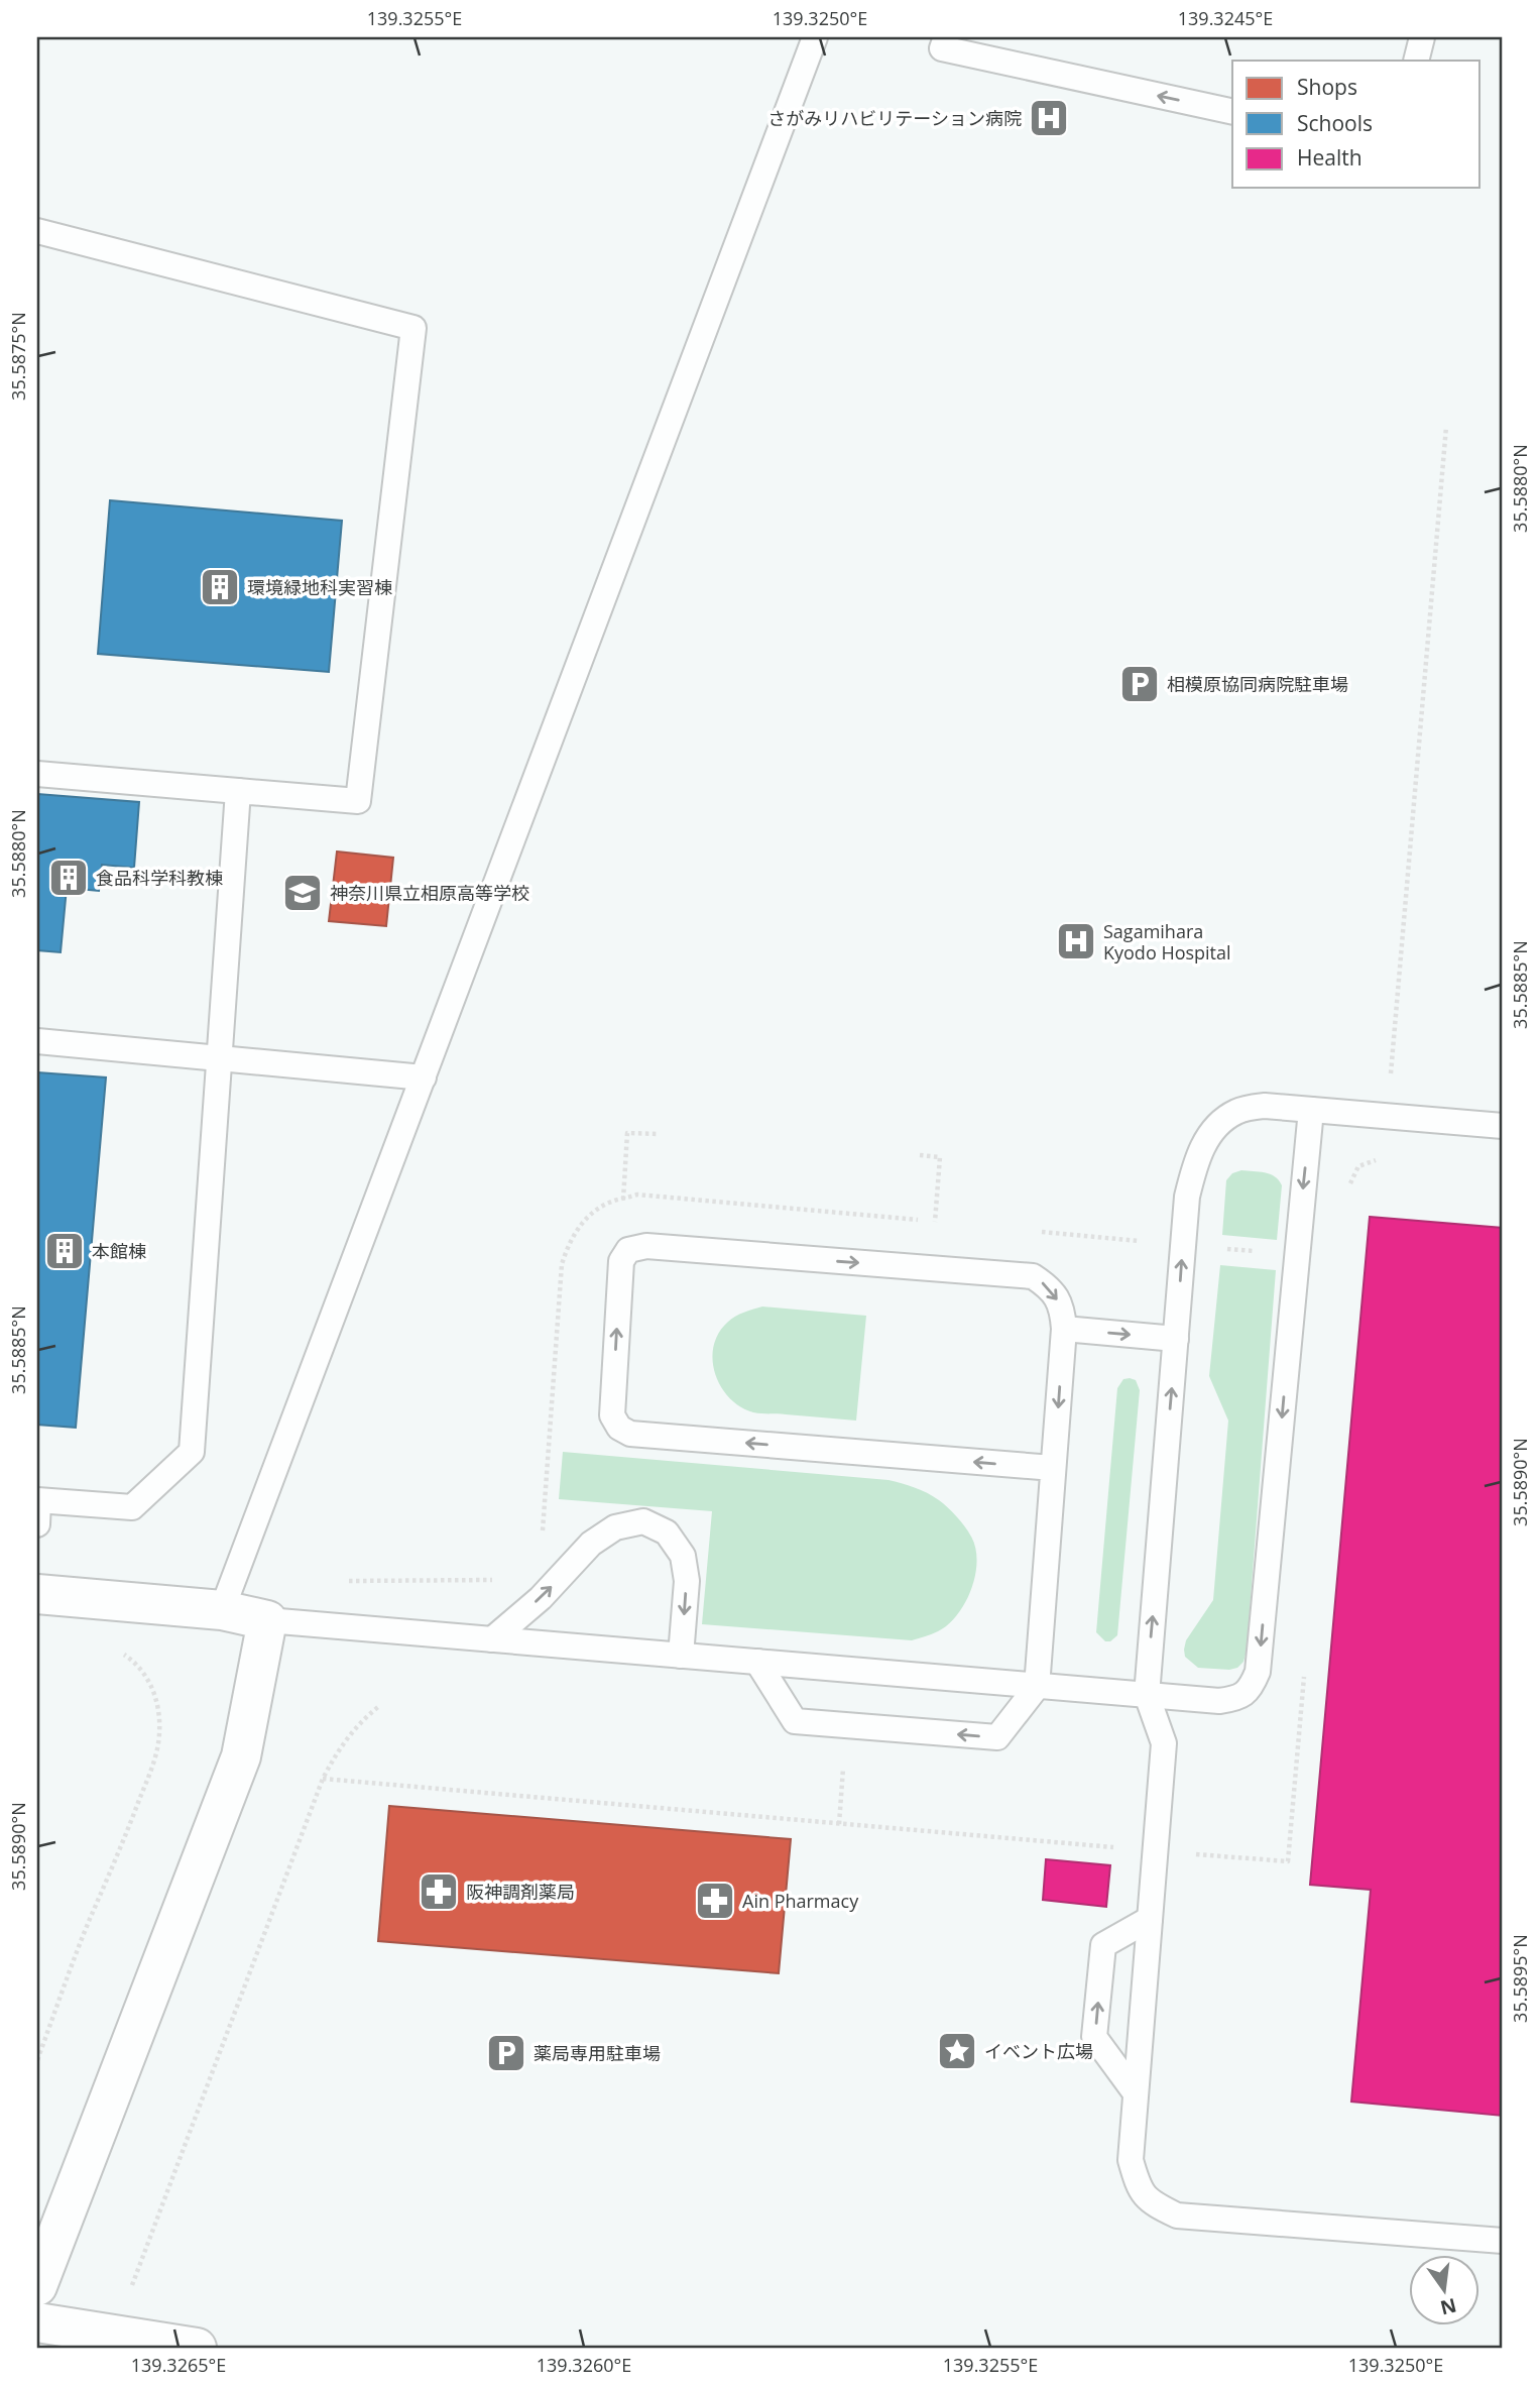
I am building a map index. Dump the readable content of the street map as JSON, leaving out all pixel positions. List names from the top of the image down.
{
  "places": {
    "hospital": ["さがみリハビリテーション病院", "Sagamihara Kyodo Hospital"],
    "building": ["環境緑地科実習棟", "食品科学科教棟", "本館棟"],
    "parking": ["相模原協同病院駐車場", "薬局専用駐車場"],
    "school or university": ["神奈川県立相原高等学校"],
    "pharmacy": ["阪神調剤薬局", "Ain Pharmacy"],
    "place": ["イベント広場"]
  },
  "legend": ["Shops", "Schools", "Health"],
  "north": "bottom",
  "coordinates": [
    "139.3255°E",
    "139.3250°E",
    "139.3245°E",
    "35.5875°N",
    "35.5880°N",
    "35.5885°N",
    "35.5890°N",
    "35.5895°N",
    "139.3265°E",
    "139.3260°E"
  ]
}
